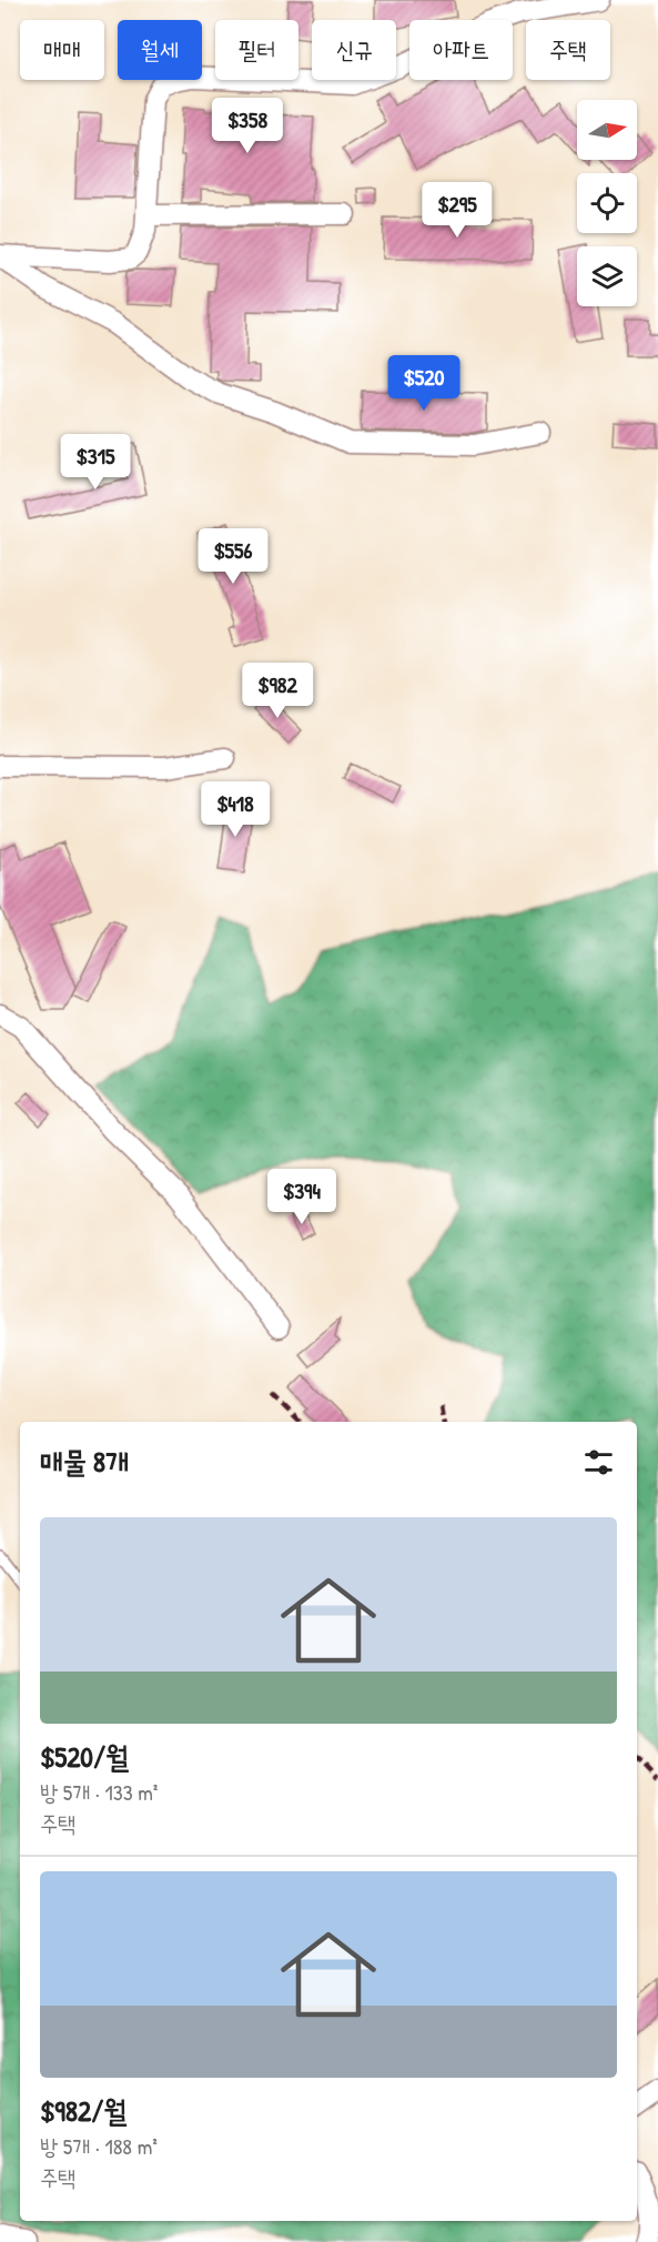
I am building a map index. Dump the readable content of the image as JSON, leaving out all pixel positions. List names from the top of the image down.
{
  "north": "right",
  "page": {
    "chip": [
      "매매",
      "월세",
      "필터",
      "신규",
      "아파트",
      "주택"
    ],
    "price": [
      "$358",
      "$295",
      "$520",
      "$315",
      "$556",
      "$982",
      "$418",
      "$394"
    ],
    "heading": "매물 8개",
    "list": [
      {
        "name": "$520/월",
        "note": "방 5개 · 133 m² · 주택"
      },
      {
        "name": "$982/월",
        "note": "방 5개 · 188 m² · 주택"
      }
    ]
  }
}
